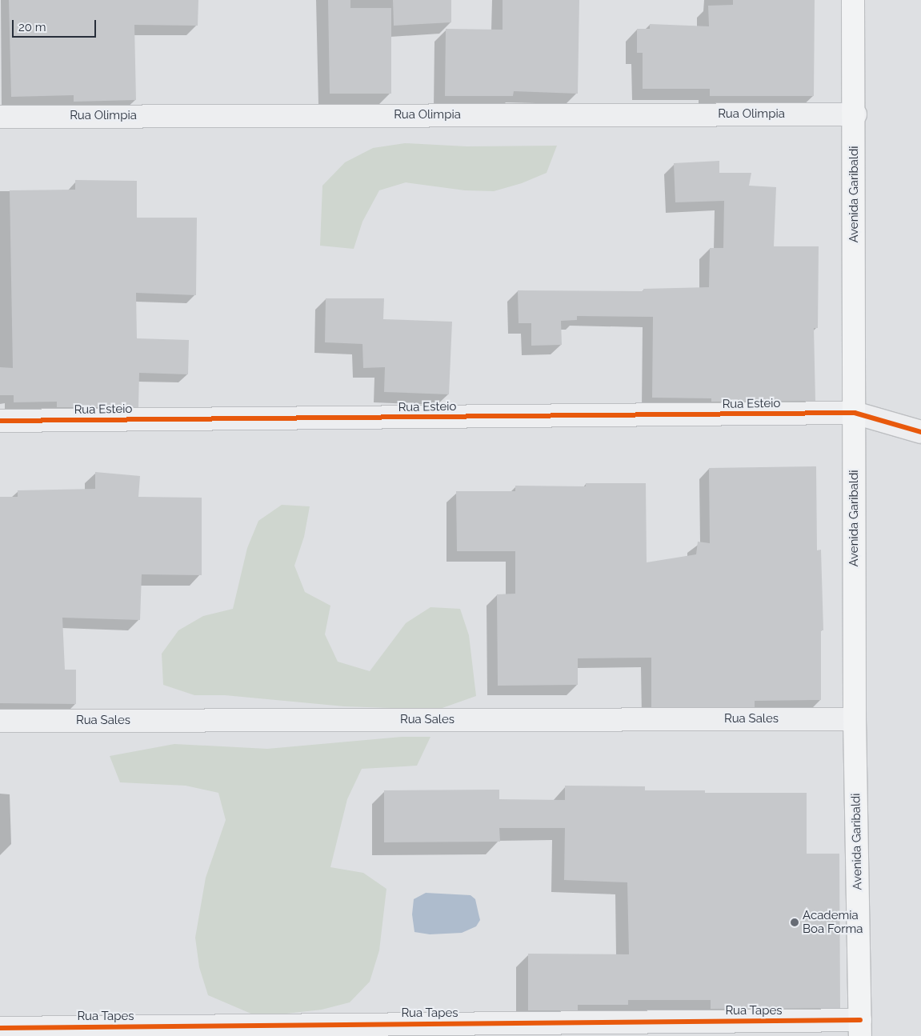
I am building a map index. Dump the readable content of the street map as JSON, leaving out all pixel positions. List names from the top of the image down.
{
  "streets": {
    "main road": ["Avenida Garibaldi"],
    "street": [
      "Rua Olimpia",
      "Rua Esteio",
      "Rua Sales",
      "Rua Tapes"
    ]
  },
  "crossings": [
    ["Rua Olimpia", "Avenida Garibaldi"],
    ["Avenida Garibaldi", "Rua Esteio"],
    ["Avenida Garibaldi", "Rua Sales"],
    ["Avenida Garibaldi", "Rua Tapes"]
  ],
  "places": ["Academia Boa Forma"],
  "scale_bar": "20 m"
}
